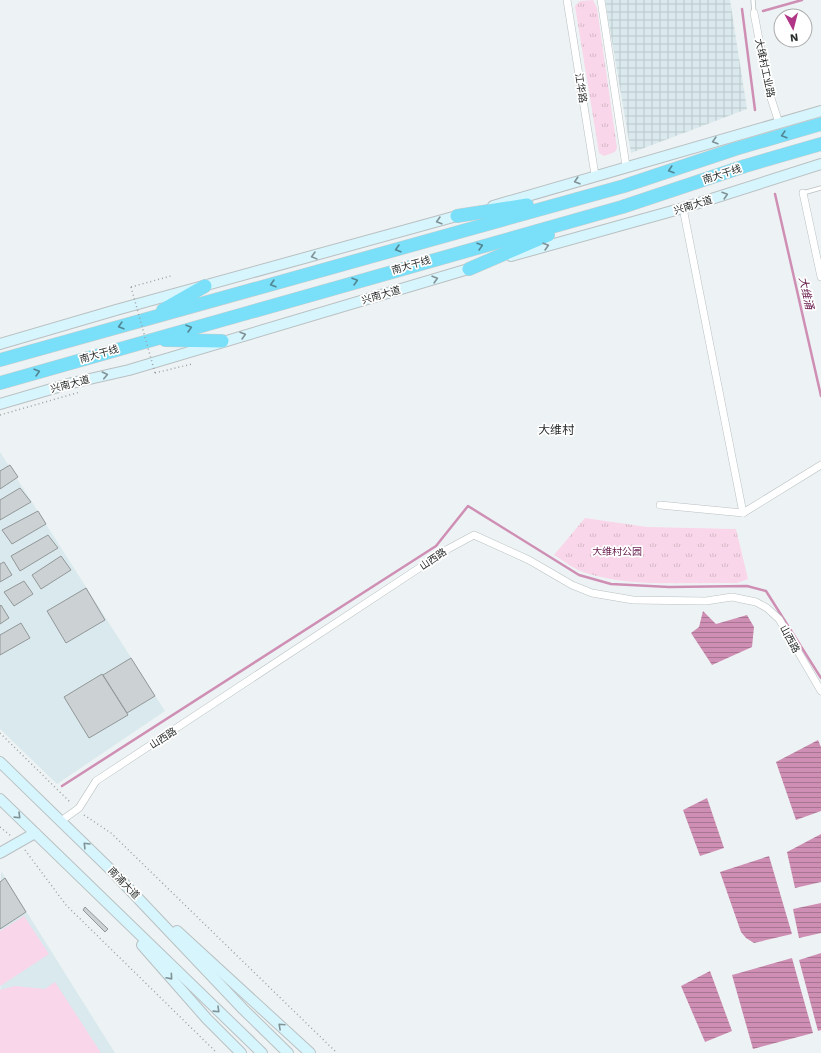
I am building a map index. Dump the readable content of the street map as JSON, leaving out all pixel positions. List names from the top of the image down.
{
  "streets": {
    "highway": ["南大干线"],
    "main road": ["兴南大道", "南浦大道"],
    "street": ["大维村工业路", "江华路", "山西路"]
  },
  "crossings": [
    ["山西路", "南浦大道"]
  ],
  "districts": ["大维村"],
  "water": ["大维涌"],
  "parks": ["大维村公园"],
  "north": "bottom"
}
